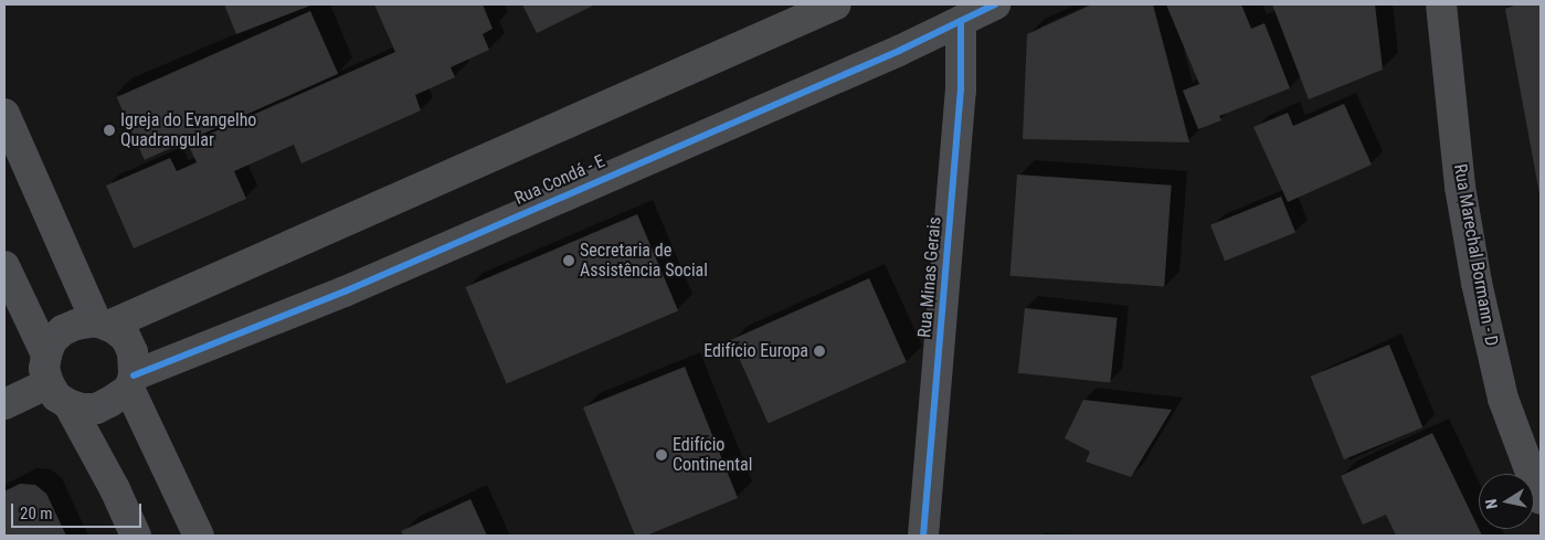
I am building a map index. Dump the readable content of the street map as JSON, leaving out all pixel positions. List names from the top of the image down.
{
  "streets": {
    "street": ["Rua Condá - E", "Rua Marechal Bormann - D", "Rua Minas Gerais"]
  },
  "crossings": [
    ["Rua Condá - E", "Rua Minas Gerais"]
  ],
  "places": [
    "Igreja do Evangelho Quadrangular",
    "Secretaria de Assistência Social",
    "Edifício Europa",
    "Edifício Continental"
  ],
  "scale_bar": "20 m",
  "north": "left"
}
